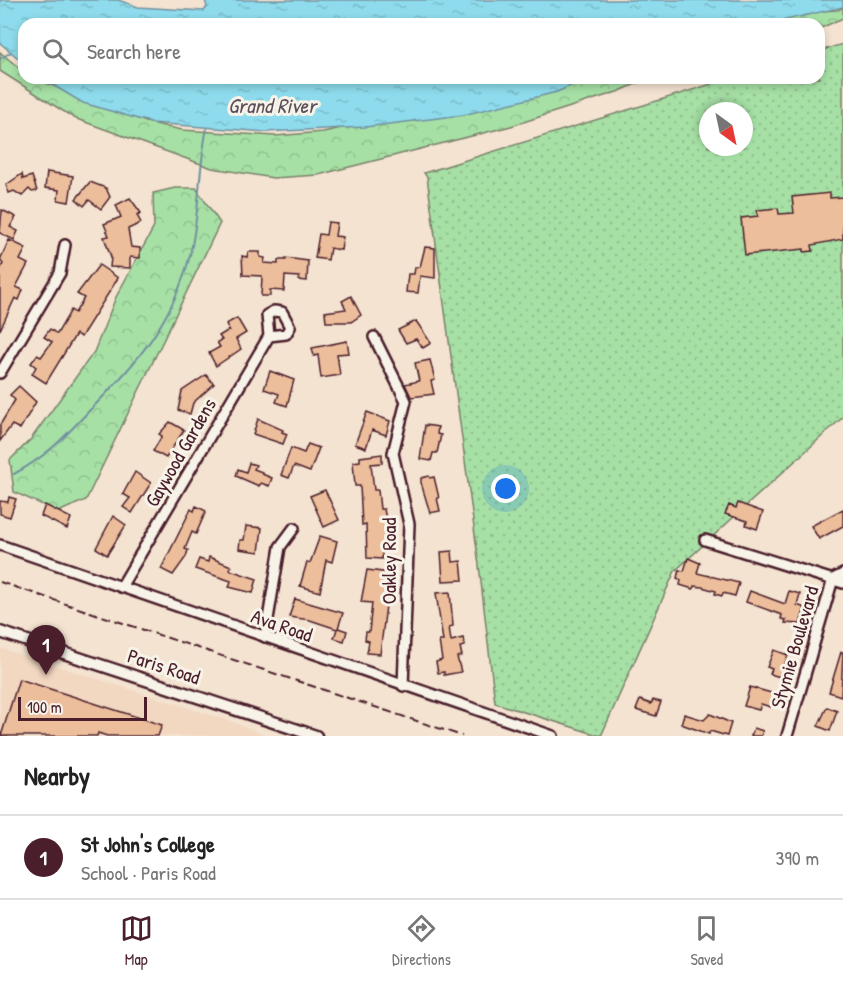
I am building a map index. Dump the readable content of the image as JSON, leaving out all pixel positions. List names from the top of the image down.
{
  "streets": {
    "main road": ["Paris Road"],
    "street": [
      "Gaywood Gardens",
      "Oakley Road",
      "Ava Road",
      "Stymie Boulevard"
    ]
  },
  "crossings": [
    ["Gaywood Gardens", "Ava Road"],
    ["Oakley Road", "Ava Road"]
  ],
  "water": ["Grand River"],
  "scale_bar": "100 m",
  "north": "bottom right",
  "page": {
    "search": "Search here",
    "pins": "1",
    "scale": "100 m",
    "heading": "Nearby",
    "list": [
      {
        "mark": "1",
        "name": "St John's College",
        "note": "School · Paris Road",
        "value": "390 m"
      }
    ],
    "nav": ["Map", "Directions", "Saved"]
  }
}
